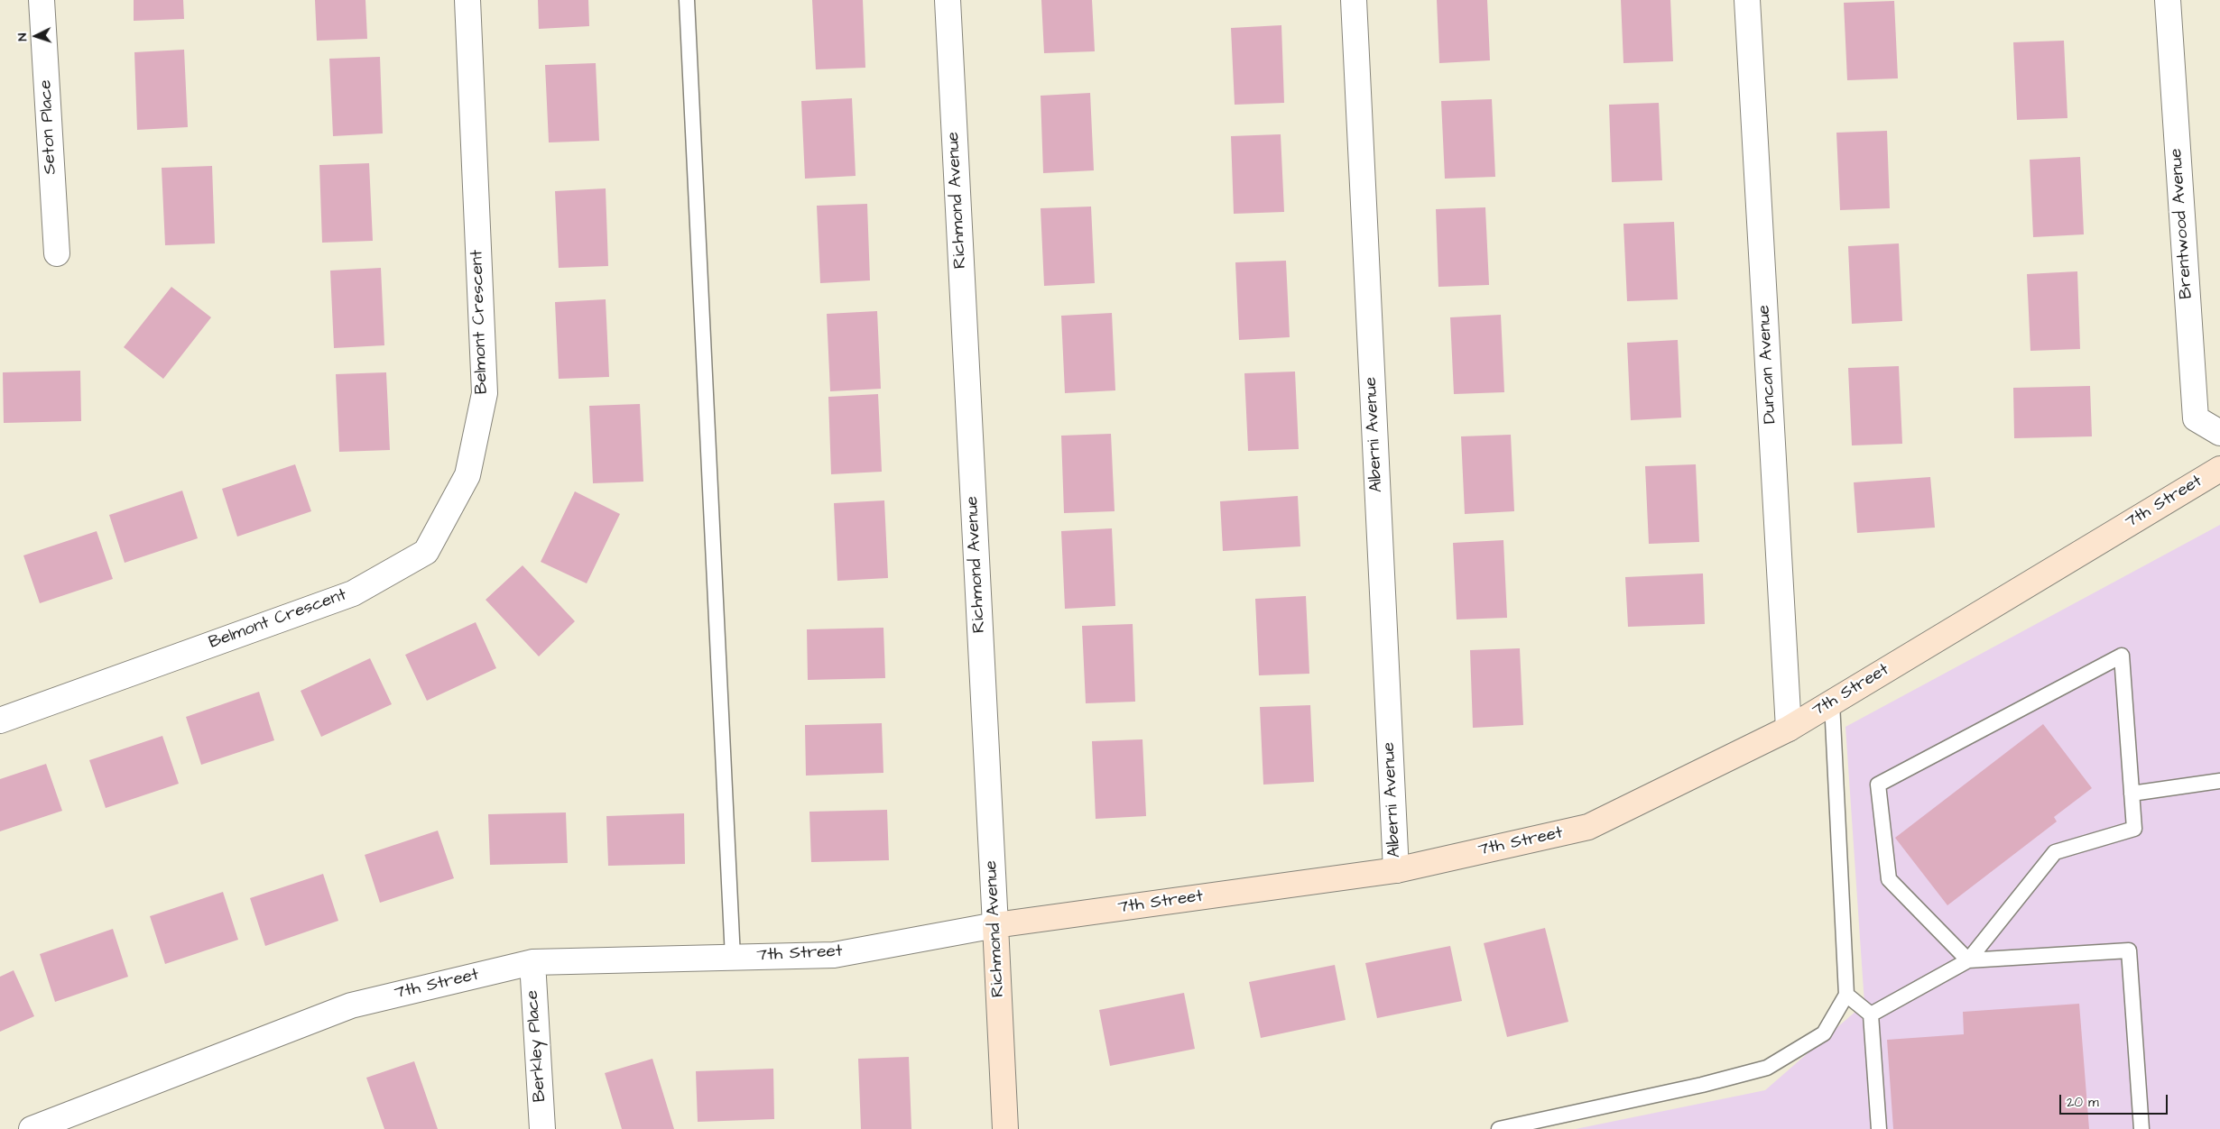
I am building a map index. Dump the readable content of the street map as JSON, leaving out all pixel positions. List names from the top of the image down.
{
  "streets": {
    "street": [
      "Seton Place",
      "Richmond Avenue",
      "Brentwood Avenue",
      "Belmont Crescent",
      "Duncan Avenue",
      "Alberni Avenue",
      "7th Street",
      "Berkley Place"
    ]
  },
  "crossings": [
    ["Richmond Avenue", "7th Street"],
    ["Duncan Avenue", "7th Street"],
    ["Alberni Avenue", "7th Street"],
    ["7th Street", "Berkley Place"]
  ],
  "scale_bar": "20 m",
  "north": "left"
}
